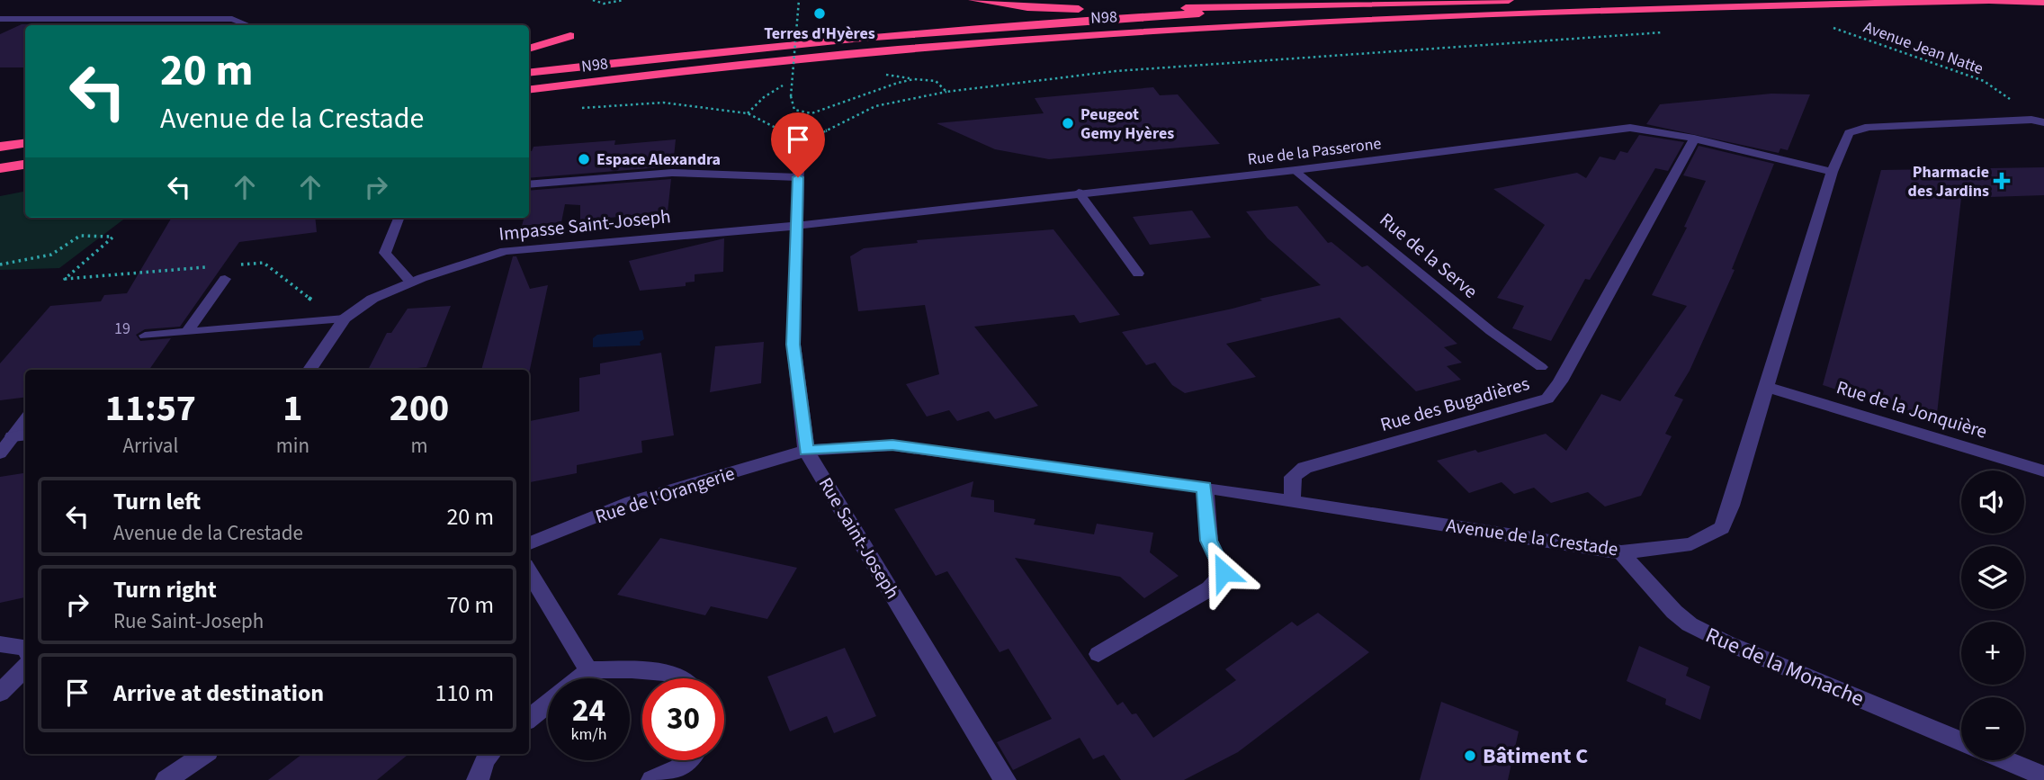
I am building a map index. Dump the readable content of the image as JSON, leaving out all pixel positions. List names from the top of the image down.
{
  "streets": {
    "highway": ["N98"],
    "street": [
      "Rue de la Passerone",
      "Impasse Saint-Joseph",
      "Rue des Bugadières",
      "Rue de la Jonquière",
      "Rue de l'Orangerie",
      "Avenue de la Crestade",
      "Rue Saint-Joseph",
      "Rue de la Monache"
    ],
    "lane": ["Rue de la Serve"],
    "path": ["Avenue Jean Natte"]
  },
  "crossings": [
    ["Avenue Jean Natte", "Avenue de la Crestade"],
    ["Rue de la Passerone", "Impasse Saint-Joseph"],
    ["Rue de la Passerone", "Rue de la Serve"],
    ["Rue de la Passerone", "Rue des Bugadières"],
    ["Rue de la Passerone", "Avenue de la Crestade"],
    ["Rue de la Passerone", "Rue Saint-Joseph"],
    ["Impasse Saint-Joseph", "Rue Saint-Joseph"],
    ["Rue des Bugadières", "Avenue de la Crestade"],
    ["Rue de la Jonquière", "Avenue de la Crestade"],
    ["Rue de l'Orangerie", "Avenue de la Crestade"],
    ["Rue de l'Orangerie", "Rue Saint-Joseph"],
    ["Avenue de la Crestade", "Rue Saint-Joseph"],
    ["Avenue de la Crestade", "Rue de la Monache"]
  ],
  "places": {
    "other": [
      "Terres d'Hyères",
      "Peugeot Gemy Hyères",
      "Espace Alexandra",
      "Bâtiment C"
    ],
    "health": ["Pharmacie des Jardins"]
  },
  "house_numbers": ["19"],
  "page": {
    "turn": ["20 m", "Avenue de la Crestade"],
    "eta": [
      "11:57",
      "Arrival",
      "1",
      "min",
      "200",
      "m"
    ],
    "map_buttons": ["+", "−"],
    "list": [
      {
        "name": "Turn left",
        "note": "Avenue de la Crestade",
        "value": "20 m"
      },
      {
        "name": "Turn right",
        "note": "Rue Saint-Joseph",
        "value": "70 m"
      },
      {
        "name": "Arrive at destination",
        "value": "110 m"
      }
    ],
    "speed": "24 km/h",
    "limit": "30"
  }
}
